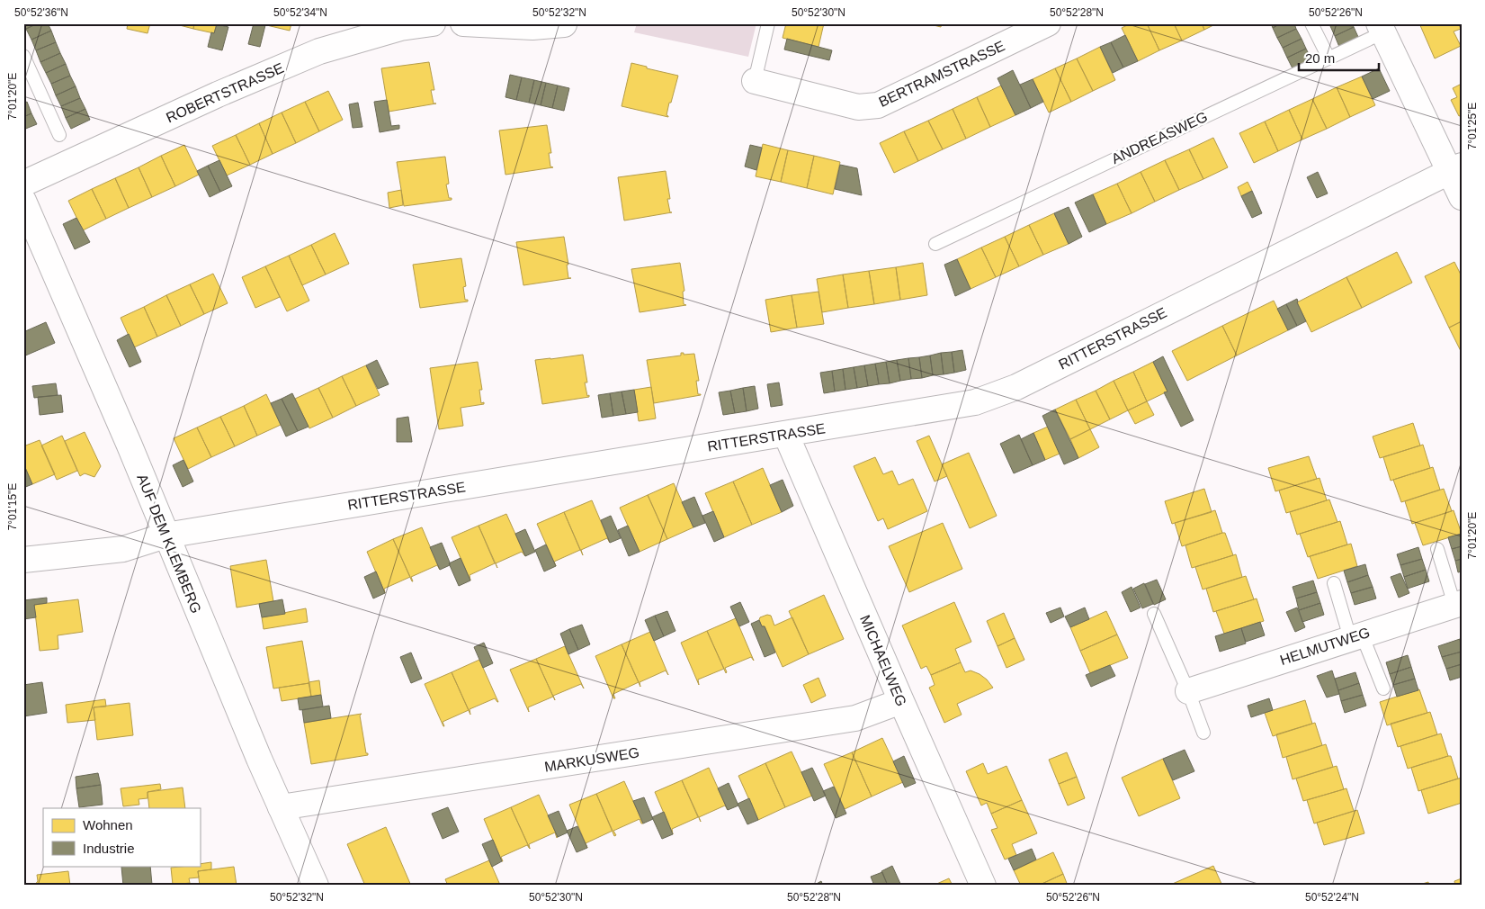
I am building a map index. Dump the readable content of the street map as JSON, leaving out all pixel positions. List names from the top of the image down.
{
  "streets": {
    "street": [
      "BERTRAMSTRASSE",
      "ROBERTSTRASSE",
      "RITTERSTRASSE",
      "AUF DEM KLEMBERG",
      "HELMUTWEG",
      "MICHAELWEG",
      "MARKUSWEG"
    ],
    "lane": ["ANDREASWEG"]
  },
  "crossings": [
    ["RITTERSTRASSE", "AUF DEM KLEMBERG"],
    ["RITTERSTRASSE", "MICHAELWEG"],
    ["AUF DEM KLEMBERG", "MARKUSWEG"],
    ["MICHAELWEG", "MARKUSWEG"]
  ],
  "legend": ["Wohnen", "Industrie"],
  "scale_bar": "20 m",
  "coordinates": [
    "50°52'36\"N",
    "50°52'34\"N",
    "50°52'32\"N",
    "50°52'30\"N",
    "50°52'28\"N",
    "50°52'26\"N",
    "7°01'20\"E",
    "7°01'25\"E",
    "7°01'15\"E",
    "50°52'24\"N"
  ]
}
